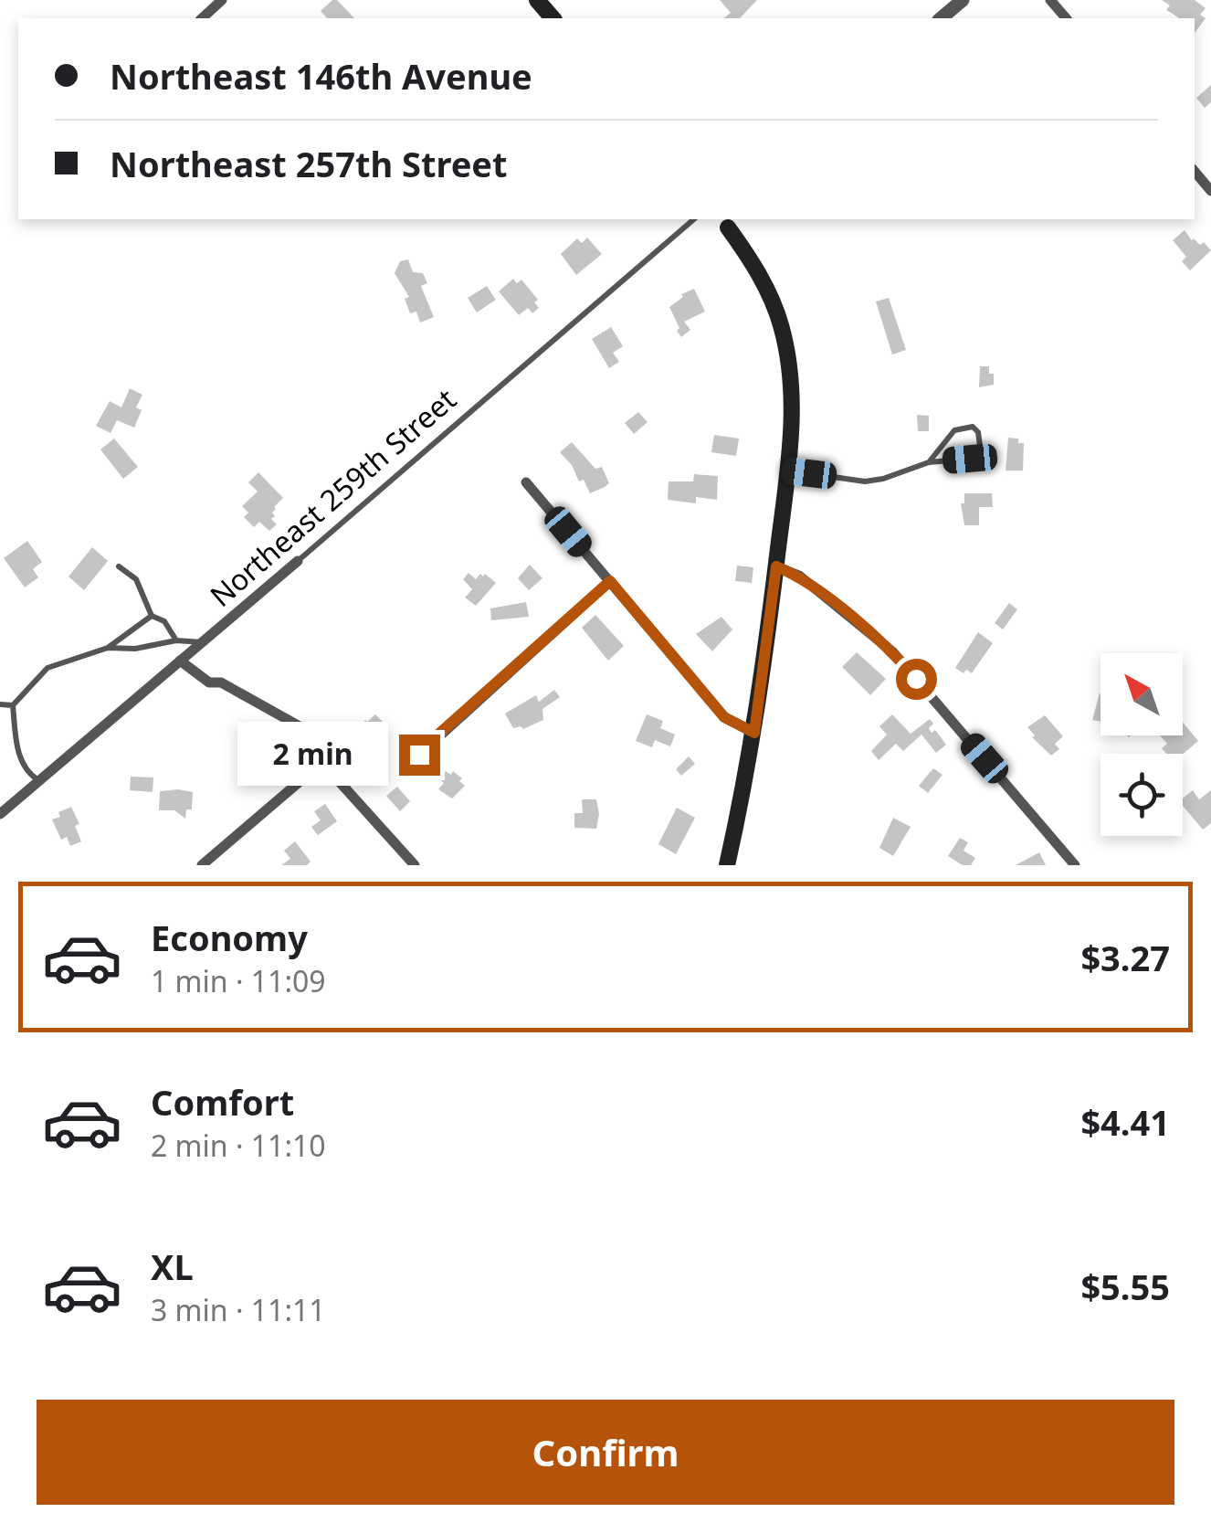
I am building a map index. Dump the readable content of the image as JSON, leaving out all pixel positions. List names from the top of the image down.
{
  "streets": {
    "street": ["Northeast 259th Street"]
  },
  "north": "top left",
  "page": {
    "banner": ["Northeast 146th Avenue", "Northeast 257th Street"],
    "bubble": "2 min",
    "list": [
      {
        "name": "Economy",
        "note": "1 min · 11:09",
        "value": "$3.27"
      },
      {
        "name": "Comfort",
        "note": "2 min · 11:10",
        "value": "$4.41"
      },
      {
        "name": "XL",
        "note": "3 min · 11:11",
        "value": "$5.55"
      }
    ],
    "buttons": "Confirm"
  }
}
